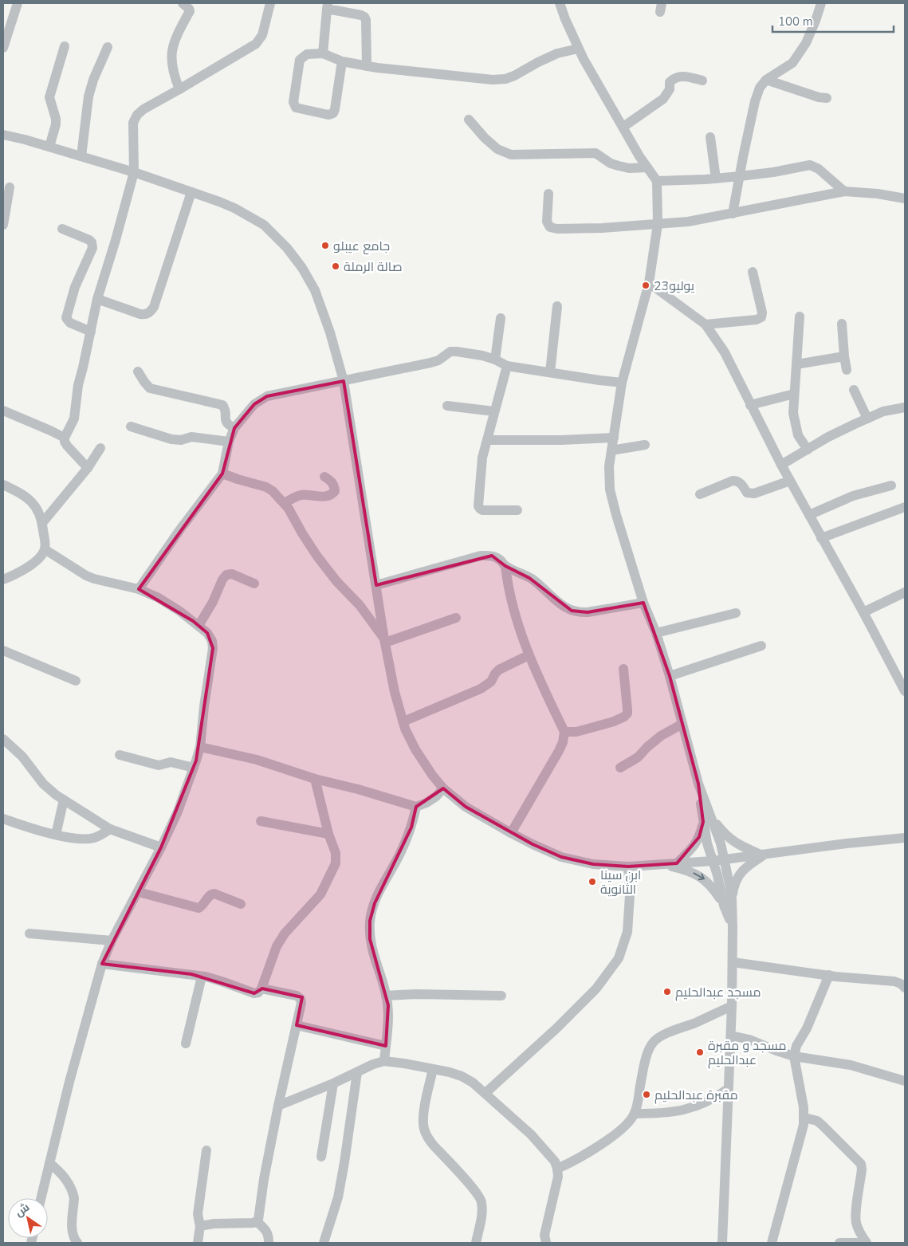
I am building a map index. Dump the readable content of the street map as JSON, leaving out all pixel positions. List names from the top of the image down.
{
  "places": [
    "جامع عيبلو",
    "صالة الرملة",
    "23يوليو",
    "ابن سينا الثانوية",
    "مسجد عبدالحليم",
    "مسجد و مقبرة عبدالحليم",
    "مقبرة عبدالحليم"
  ],
  "scale_bar": "100 m",
  "north": "top left"
}
